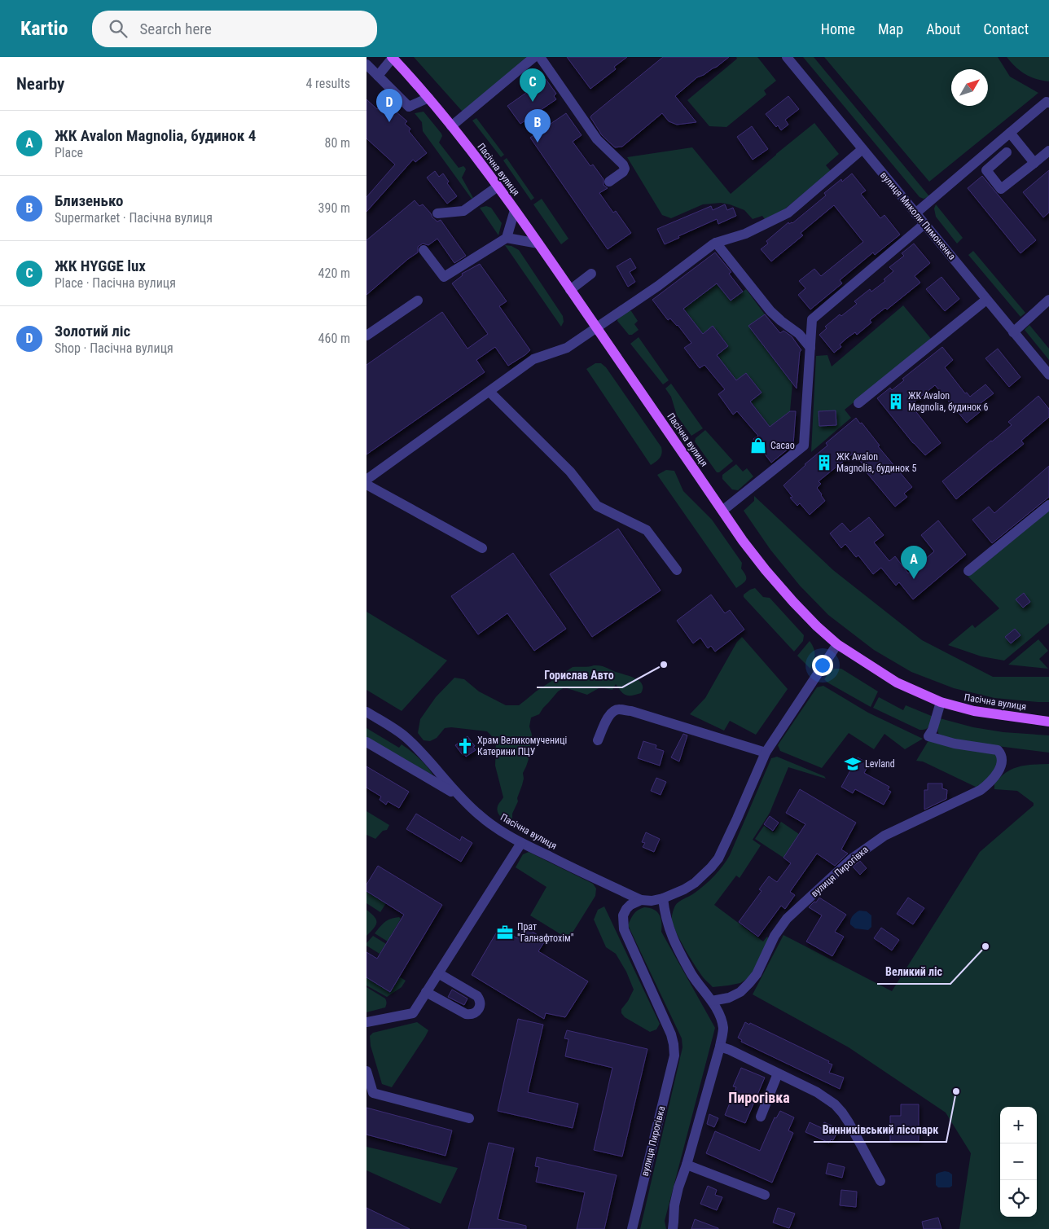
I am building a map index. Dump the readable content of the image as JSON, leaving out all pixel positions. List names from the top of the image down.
{
  "streets": {
    "main road": ["Пасічна вулиця"],
    "street": ["вулиця Миколи Пимоненка", "вулиця Пирогівка"]
  },
  "crossings": [
    ["Пасічна вулиця", "вулиця Пирогівка"]
  ],
  "districts": ["Пирогівка"],
  "places": {
    "building": ["ЖК Avalon Magnolia, будинок 6", "ЖК Avalon Magnolia, будинок 5"],
    "shop": ["Cacao"],
    "other": ["Горислав Авто", "Великий ліс", "Винниківський лісопарк"],
    "church": ["Храм Великомучениці Катерини ПЦУ"],
    "school or university": ["Levland"],
    "office": ["Прат \"Галнафтохім\""]
  },
  "north": "top right",
  "page": {
    "header": "Kartio",
    "search": "Search here",
    "nav": [
      "Home",
      "Map",
      "About",
      "Contact"
    ],
    "heading": ["Nearby", "4 results"],
    "pins": [
      "C",
      "D",
      "B",
      "A"
    ],
    "list": [
      {
        "mark": "A",
        "name": "ЖК Avalon Magnolia, будинок 4",
        "note": "Place",
        "value": "80 m"
      },
      {
        "mark": "B",
        "name": "Близенько",
        "note": "Supermarket · Пасічна вулиця",
        "value": "390 m"
      },
      {
        "mark": "C",
        "name": "ЖК HYGGE lux",
        "note": "Place · Пасічна вулиця",
        "value": "420 m"
      },
      {
        "mark": "D",
        "name": "Золотий ліс",
        "note": "Shop · Пасічна вулиця",
        "value": "460 m"
      }
    ],
    "map_buttons": ["+", "−"]
  }
}
